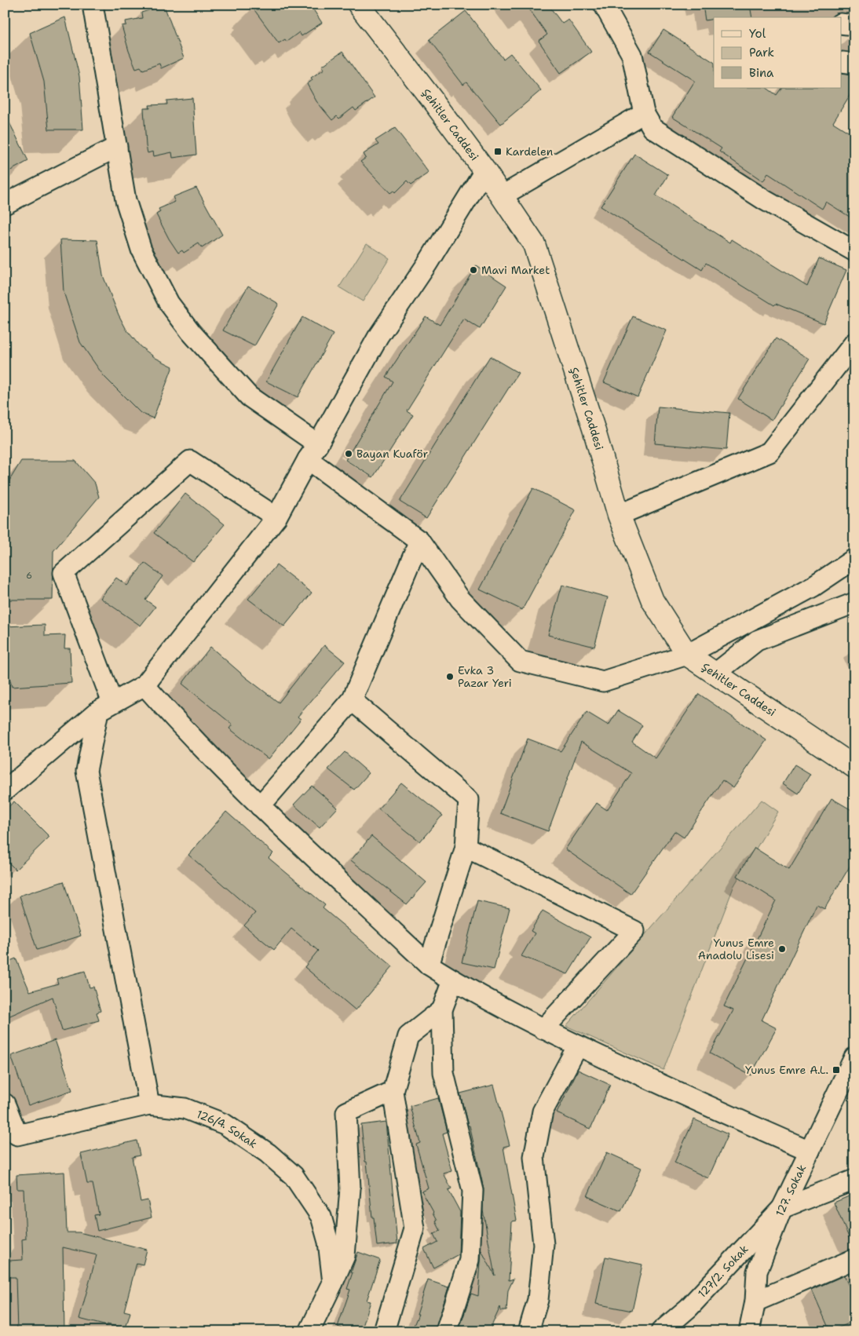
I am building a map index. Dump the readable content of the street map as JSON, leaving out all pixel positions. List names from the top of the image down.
{
  "streets": {
    "street": [
      "Şehitler Caddesi",
      "126/4. Sokak",
      "127. Sokak",
      "127/2. Sokak"
    ]
  },
  "crossings": [
    ["127. Sokak", "127/2. Sokak"]
  ],
  "places": {
    "transit": ["Kardelen", "Yunus Emre A.L."],
    "other": [
      "Mavi Market",
      "Bayan Kuaför",
      "Evka 3 Pazar Yeri",
      "Yunus Emre Anadolu Lisesi"
    ]
  },
  "house_numbers": ["6"],
  "legend": ["Yol", "Park", "Bina"]
}
